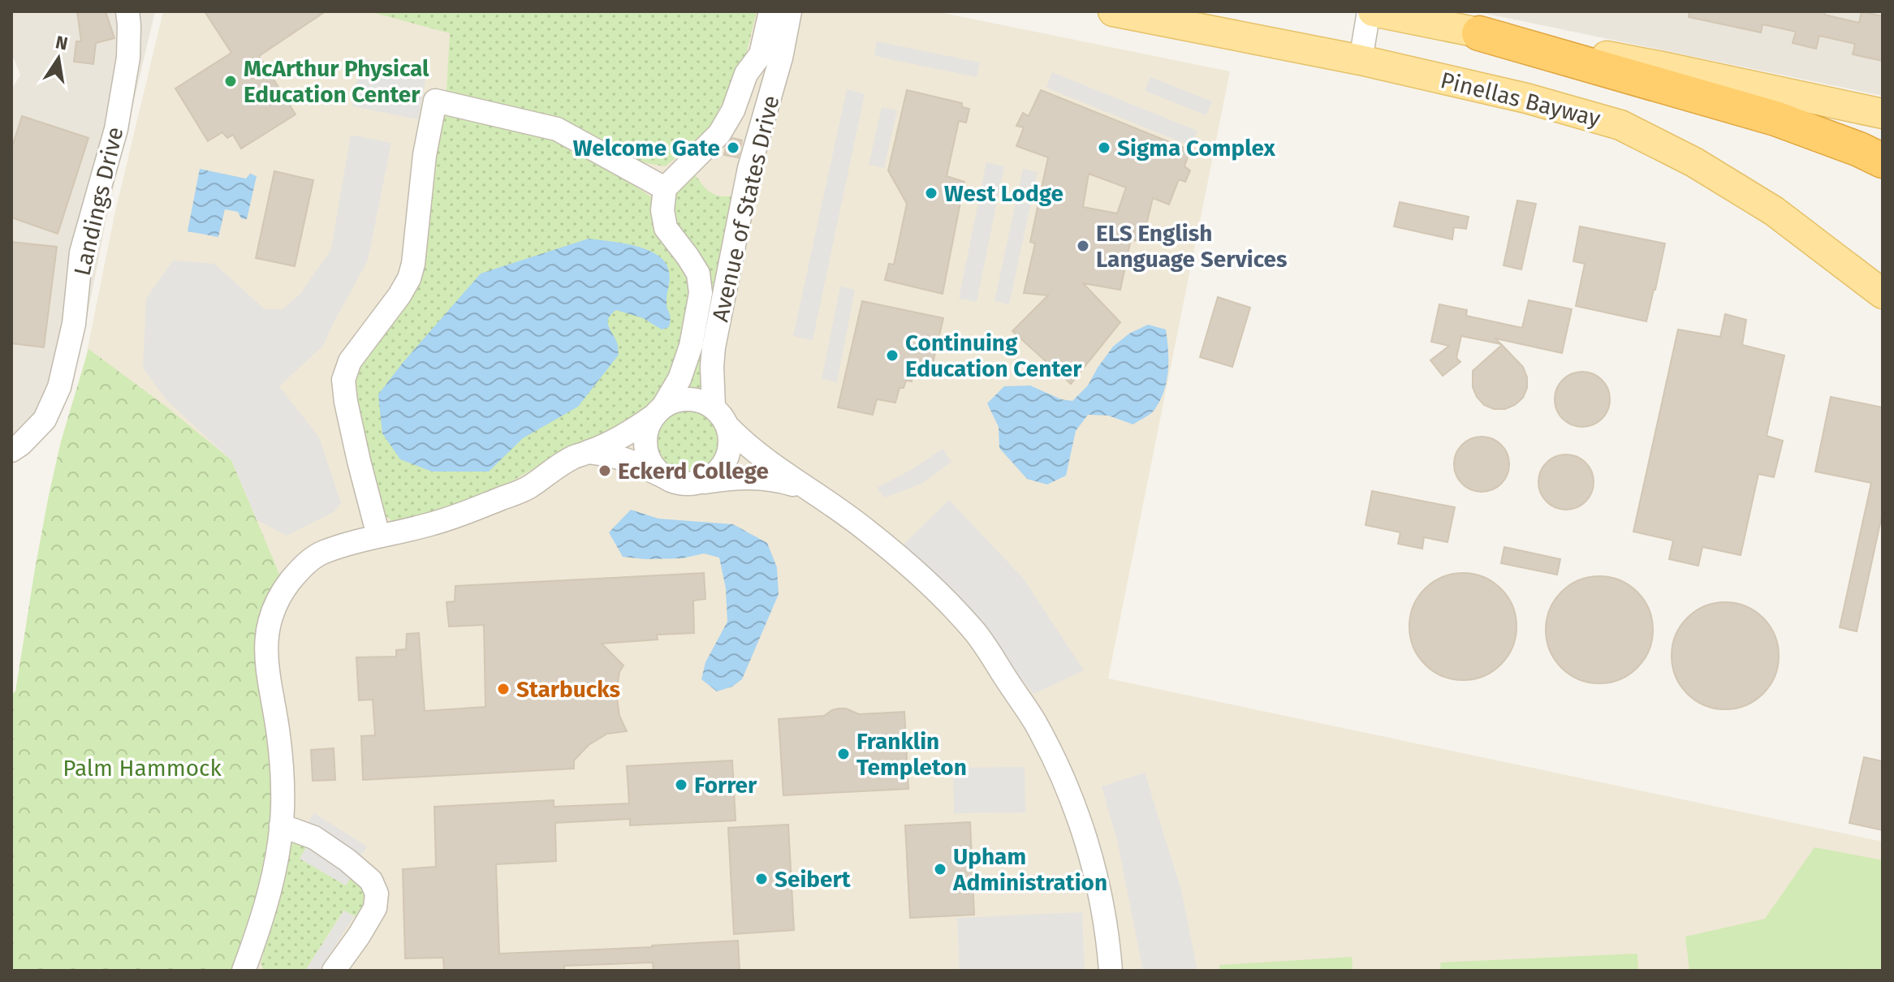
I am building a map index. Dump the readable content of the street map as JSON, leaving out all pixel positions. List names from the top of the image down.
{
  "streets": {
    "main road": ["Pinellas Bayway"],
    "street": ["Landings Drive", "Avenue of States Drive"]
  },
  "parks": ["Palm Hammock"],
  "places": [
    "McArthur Physical Education Center",
    "Welcome Gate",
    "Sigma Complex",
    "West Lodge",
    "ELS English Language Services",
    "Continuing Education Center",
    "Eckerd College",
    "Starbucks",
    "Franklin Templeton",
    "Forrer",
    "Upham Administration",
    "Seibert"
  ],
  "north": "top"
}
